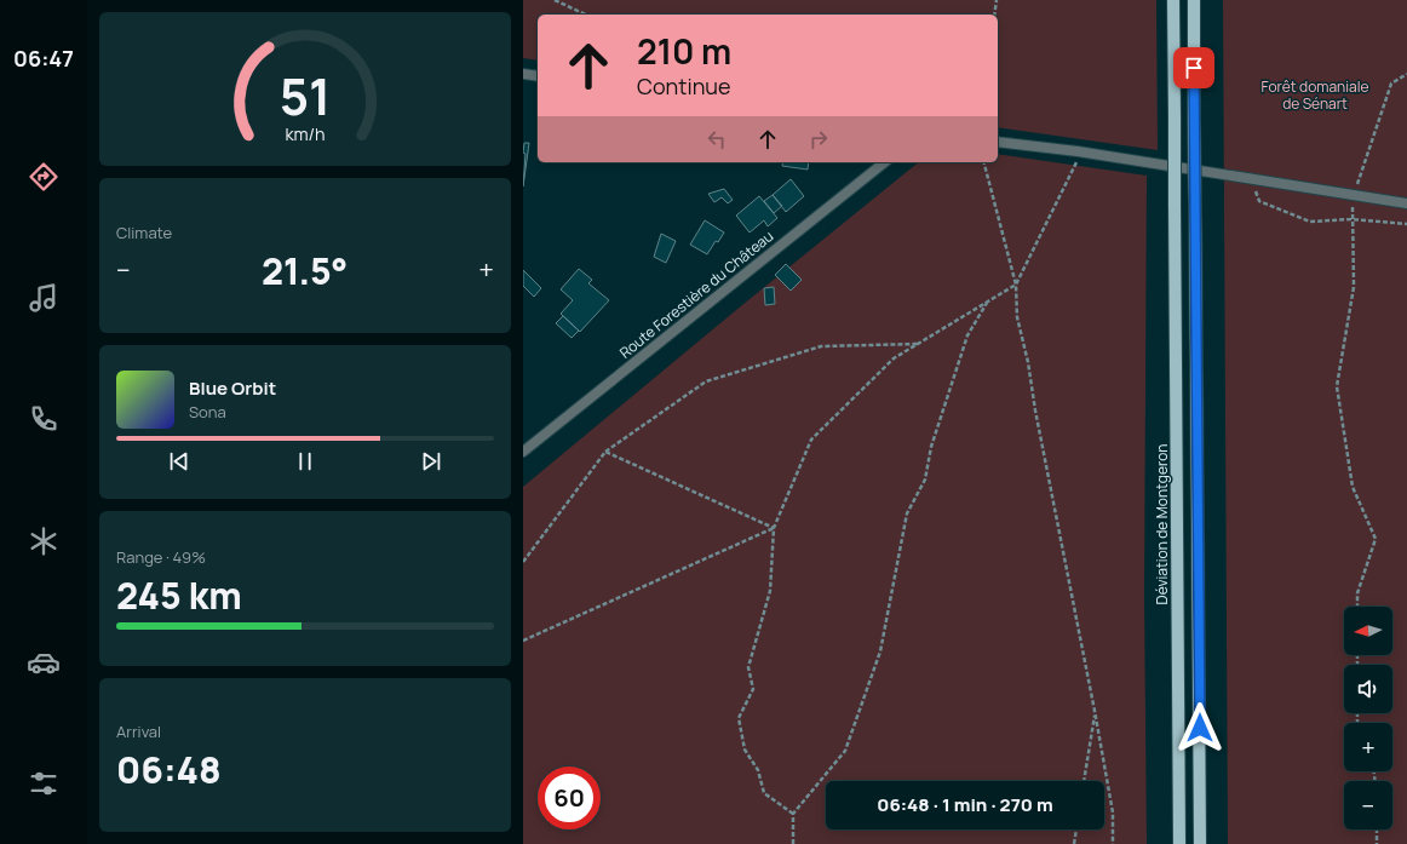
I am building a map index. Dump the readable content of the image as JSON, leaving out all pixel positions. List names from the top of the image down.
{
  "streets": {
    "main road": ["Déviation de Montgeron"],
    "street": ["Route Forestière du Château"]
  },
  "parks": ["Forêt domaniale de Sénart"],
  "north": "left",
  "page": {
    "tabs": "06:47",
    "turn": ["210 m", "Continue"],
    "tile": [
      "Climate",
      ["Range · 49%", "245 km"],
      ["Arrival", "06:48"]
    ],
    "heat": ["−", "21.5°", "+"],
    "song": ["Blue Orbit", "Sona"],
    "map_buttons": ["+", "−"],
    "limit": "60",
    "trip": "06:48 · 1 min · 270 m",
    "gauge": ["51", "km/h"]
  }
}
